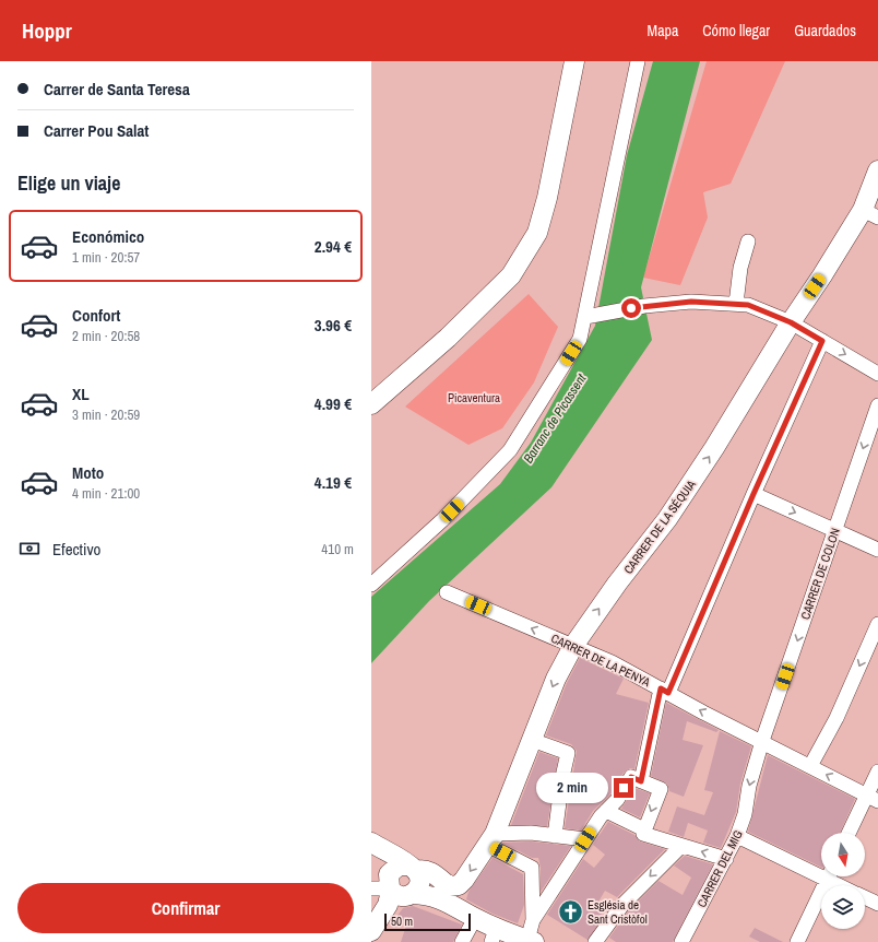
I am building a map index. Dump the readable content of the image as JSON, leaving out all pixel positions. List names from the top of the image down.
{
  "streets": {
    "street": [
      "CARRER DE LA SÉQUIA",
      "CARRER DE COLON",
      "CARRER DE LA PENYA",
      "CARRER DEL MIG"
    ]
  },
  "crossings": [
    ["CARRER DE LA SÉQUIA", "CARRER DE LA PENYA"],
    ["CARRER DE COLON", "CARRER DE LA PENYA"],
    ["CARRER DE COLON", "CARRER DEL MIG"],
    ["CARRER DE LA PENYA", "CARRER DEL MIG"]
  ],
  "one_way": ["CARRER DE LA PENYA"],
  "water": ["Barranc de Picassent"],
  "parks": ["Picaventura"],
  "places": {
    "church": ["Església de Sant Cristòfol"]
  },
  "scale_bar": "50 m",
  "north": "bottom",
  "page": {
    "header": "Hoppr",
    "nav": ["Mapa", "Cómo llegar", "Guardados"],
    "banner": ["Carrer de Santa Teresa", "Carrer Pou Salat"],
    "heading": "Elige un viaje",
    "list": [
      {
        "name": "Económico",
        "note": "1 min · 20:57",
        "value": "2.94 €"
      },
      {
        "name": "Confort",
        "note": "2 min · 20:58",
        "value": "3.96 €"
      },
      {
        "name": "XL",
        "note": "3 min · 20:59",
        "value": "4.99 €"
      },
      {
        "name": "Moto",
        "note": "4 min · 21:00",
        "value": "4.19 €"
      }
    ],
    "pay": ["Efectivo", "410 m"],
    "bubble": "2 min",
    "buttons": "Confirmar",
    "scale": "50 m"
  }
}
